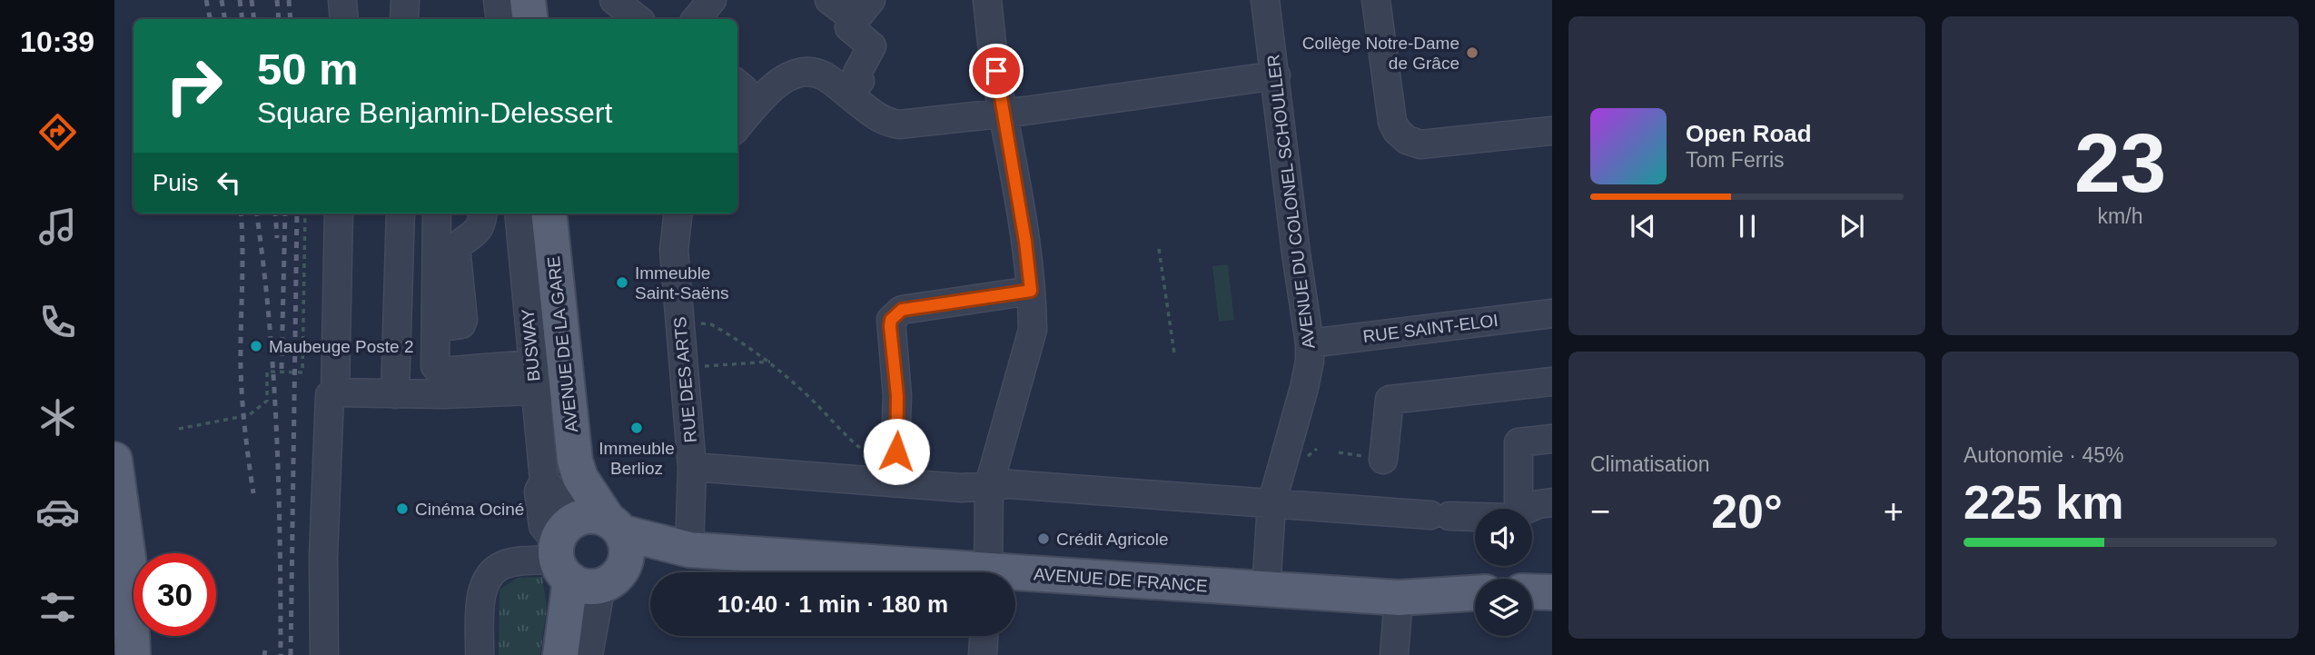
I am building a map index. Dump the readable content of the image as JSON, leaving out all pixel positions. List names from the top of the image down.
{
  "streets": {
    "main road": ["AVENUE DE LA GARE", "AVENUE DE FRANCE"],
    "street": [
      "AVENUE DU COLONEL SCHOULLER",
      "RUE SAINT-ELOI",
      "BUSWAY",
      "RUE DES ARTS"
    ]
  },
  "crossings": [
    ["AVENUE DU COLONEL SCHOULLER", "RUE SAINT-ELOI"],
    ["AVENUE DU COLONEL SCHOULLER", "AVENUE DE FRANCE"],
    ["AVENUE DE LA GARE", "BUSWAY"],
    ["AVENUE DE LA GARE", "AVENUE DE FRANCE"],
    ["BUSWAY", "AVENUE DE FRANCE"],
    ["RUE DES ARTS", "AVENUE DE FRANCE"]
  ],
  "places": [
    "Collège Notre-Dame de Grâce",
    "Immeuble Saint-Saëns",
    "Maubeuge Poste 2",
    "Immeuble Berlioz",
    "Cinéma Ociné",
    "Crédit Agricole"
  ],
  "page": {
    "tabs": "10:39",
    "tile": [
      ["23", "km/h"],
      "Climatisation",
      ["Autonomie · 45%", "225 km"]
    ],
    "turn": ["50 m", "Square Benjamin-Delessert"],
    "song": ["Open Road", "Tom Ferris"],
    "then": "Puis",
    "heat": ["−", "20°", "+"],
    "limit": "30",
    "trip": "10:40 · 1 min · 180 m"
  }
}
